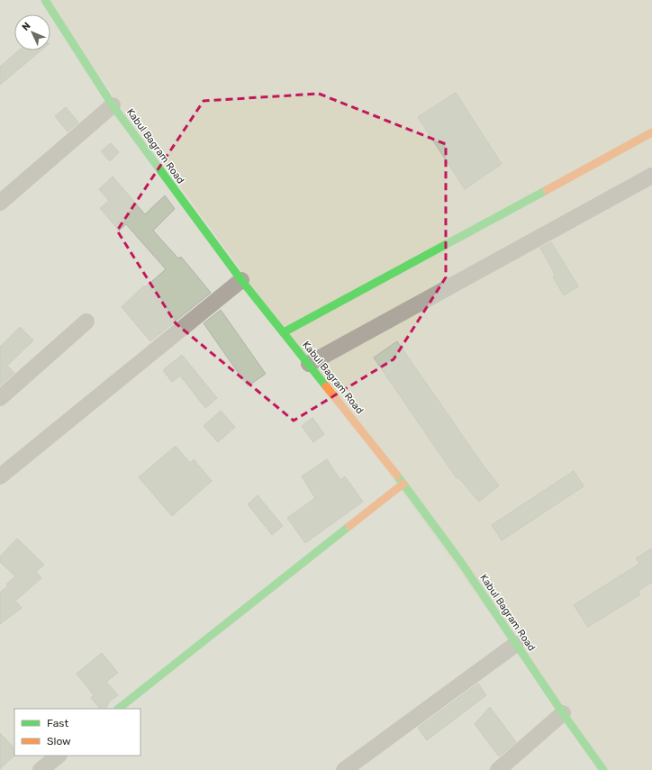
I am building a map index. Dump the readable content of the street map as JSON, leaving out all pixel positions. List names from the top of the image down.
{
  "streets": {
    "main road": ["Kabul Bagram Road"]
  },
  "legend": ["Fast", "Slow"],
  "north": "top left"
}
